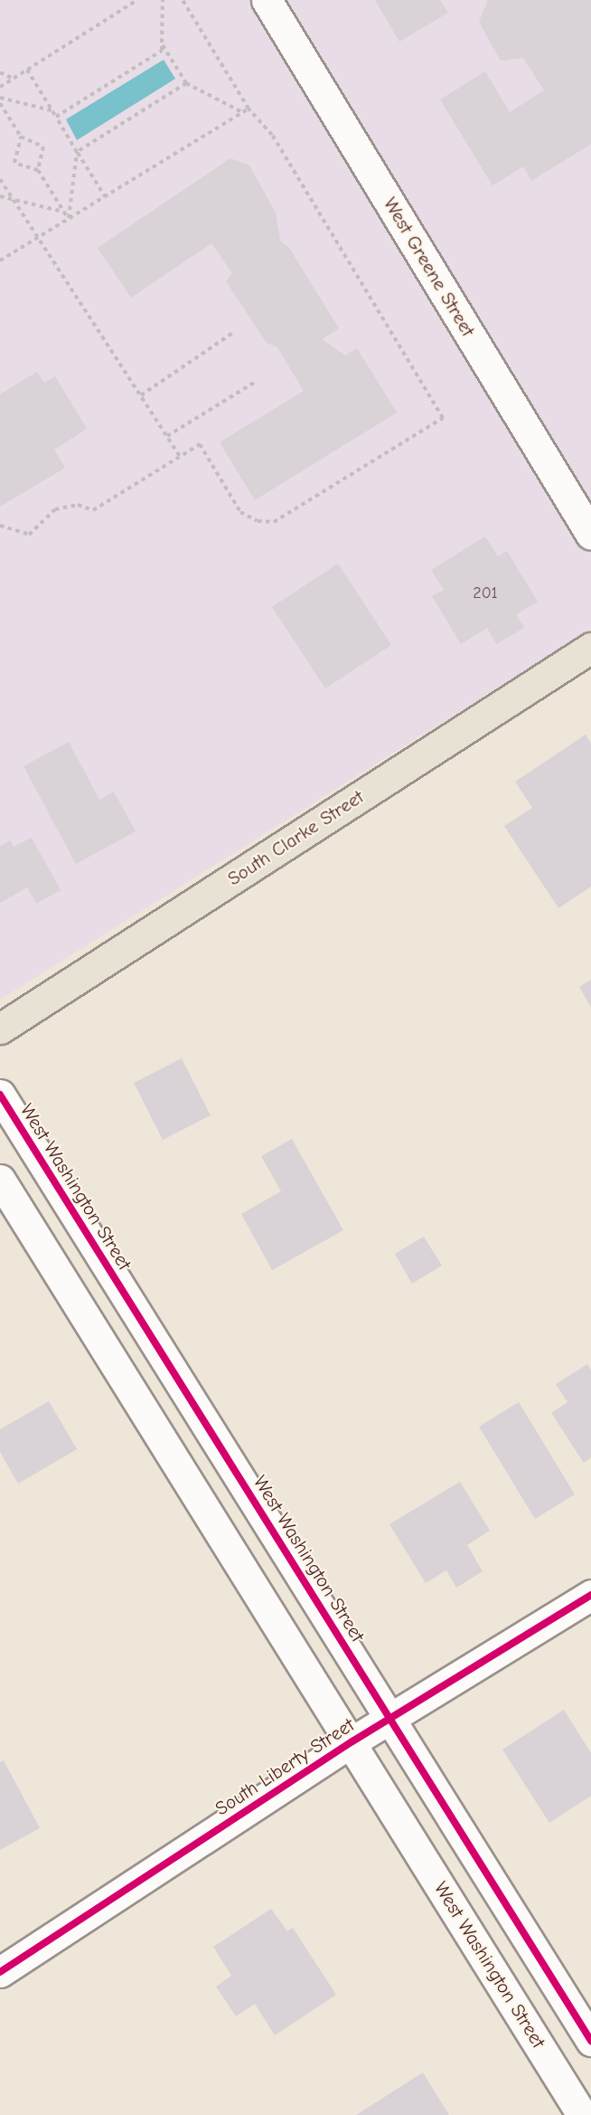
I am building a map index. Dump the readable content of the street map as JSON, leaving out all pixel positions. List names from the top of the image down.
{
  "streets": {
    "main road": ["South Clarke Street"],
    "street": ["West Greene Street", "West Washington Street", "South Liberty Street"]
  },
  "crossings": [
    ["West Washington Street", "South Liberty Street"]
  ],
  "house_numbers": ["201"]
}
